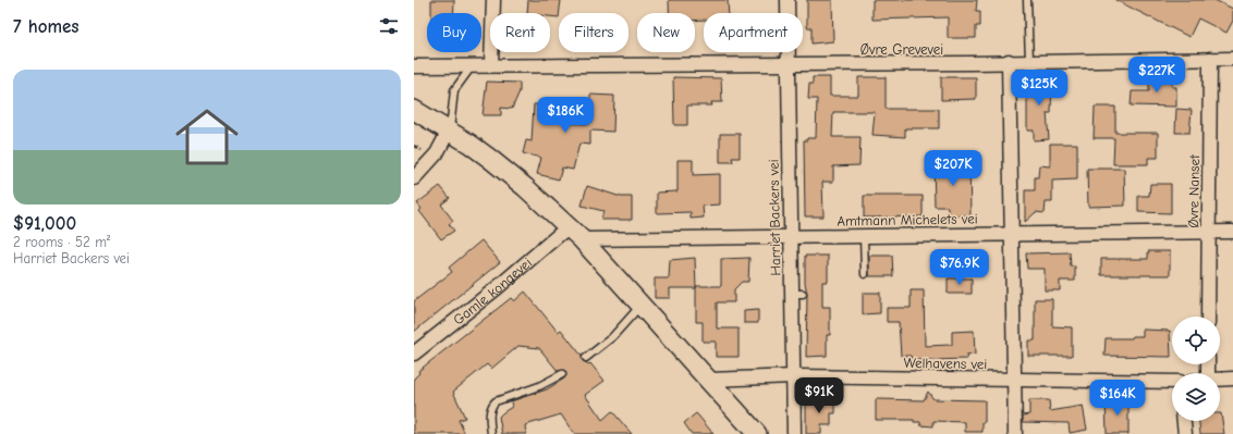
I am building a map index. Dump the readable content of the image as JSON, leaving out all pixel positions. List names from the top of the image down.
{
  "streets": {
    "street": [
      "Øvre Grevevei",
      "Øvre Nanset",
      "Harriet Backers vei",
      "Amtmann Michelets vei",
      "Gamle kongevei",
      "Welhavens vei"
    ]
  },
  "crossings": [
    ["Øvre Grevevei", "Øvre Nanset"],
    ["Øvre Grevevei", "Harriet Backers vei"],
    ["Øvre Nanset", "Amtmann Michelets vei"],
    ["Harriet Backers vei", "Amtmann Michelets vei"],
    ["Harriet Backers vei", "Welhavens vei"]
  ],
  "page": {
    "heading": "7 homes",
    "chip": [
      "Buy",
      "Rent",
      "Filters",
      "New",
      "Apartment"
    ],
    "list": [
      {
        "name": "$91,000",
        "note": "2 rooms · 52 m² · Harriet Backers vei"
      }
    ],
    "price": [
      "$227K",
      "$125K",
      "$186K",
      "$207K",
      "$76.9K",
      "$91K",
      "$164K"
    ]
  }
}
